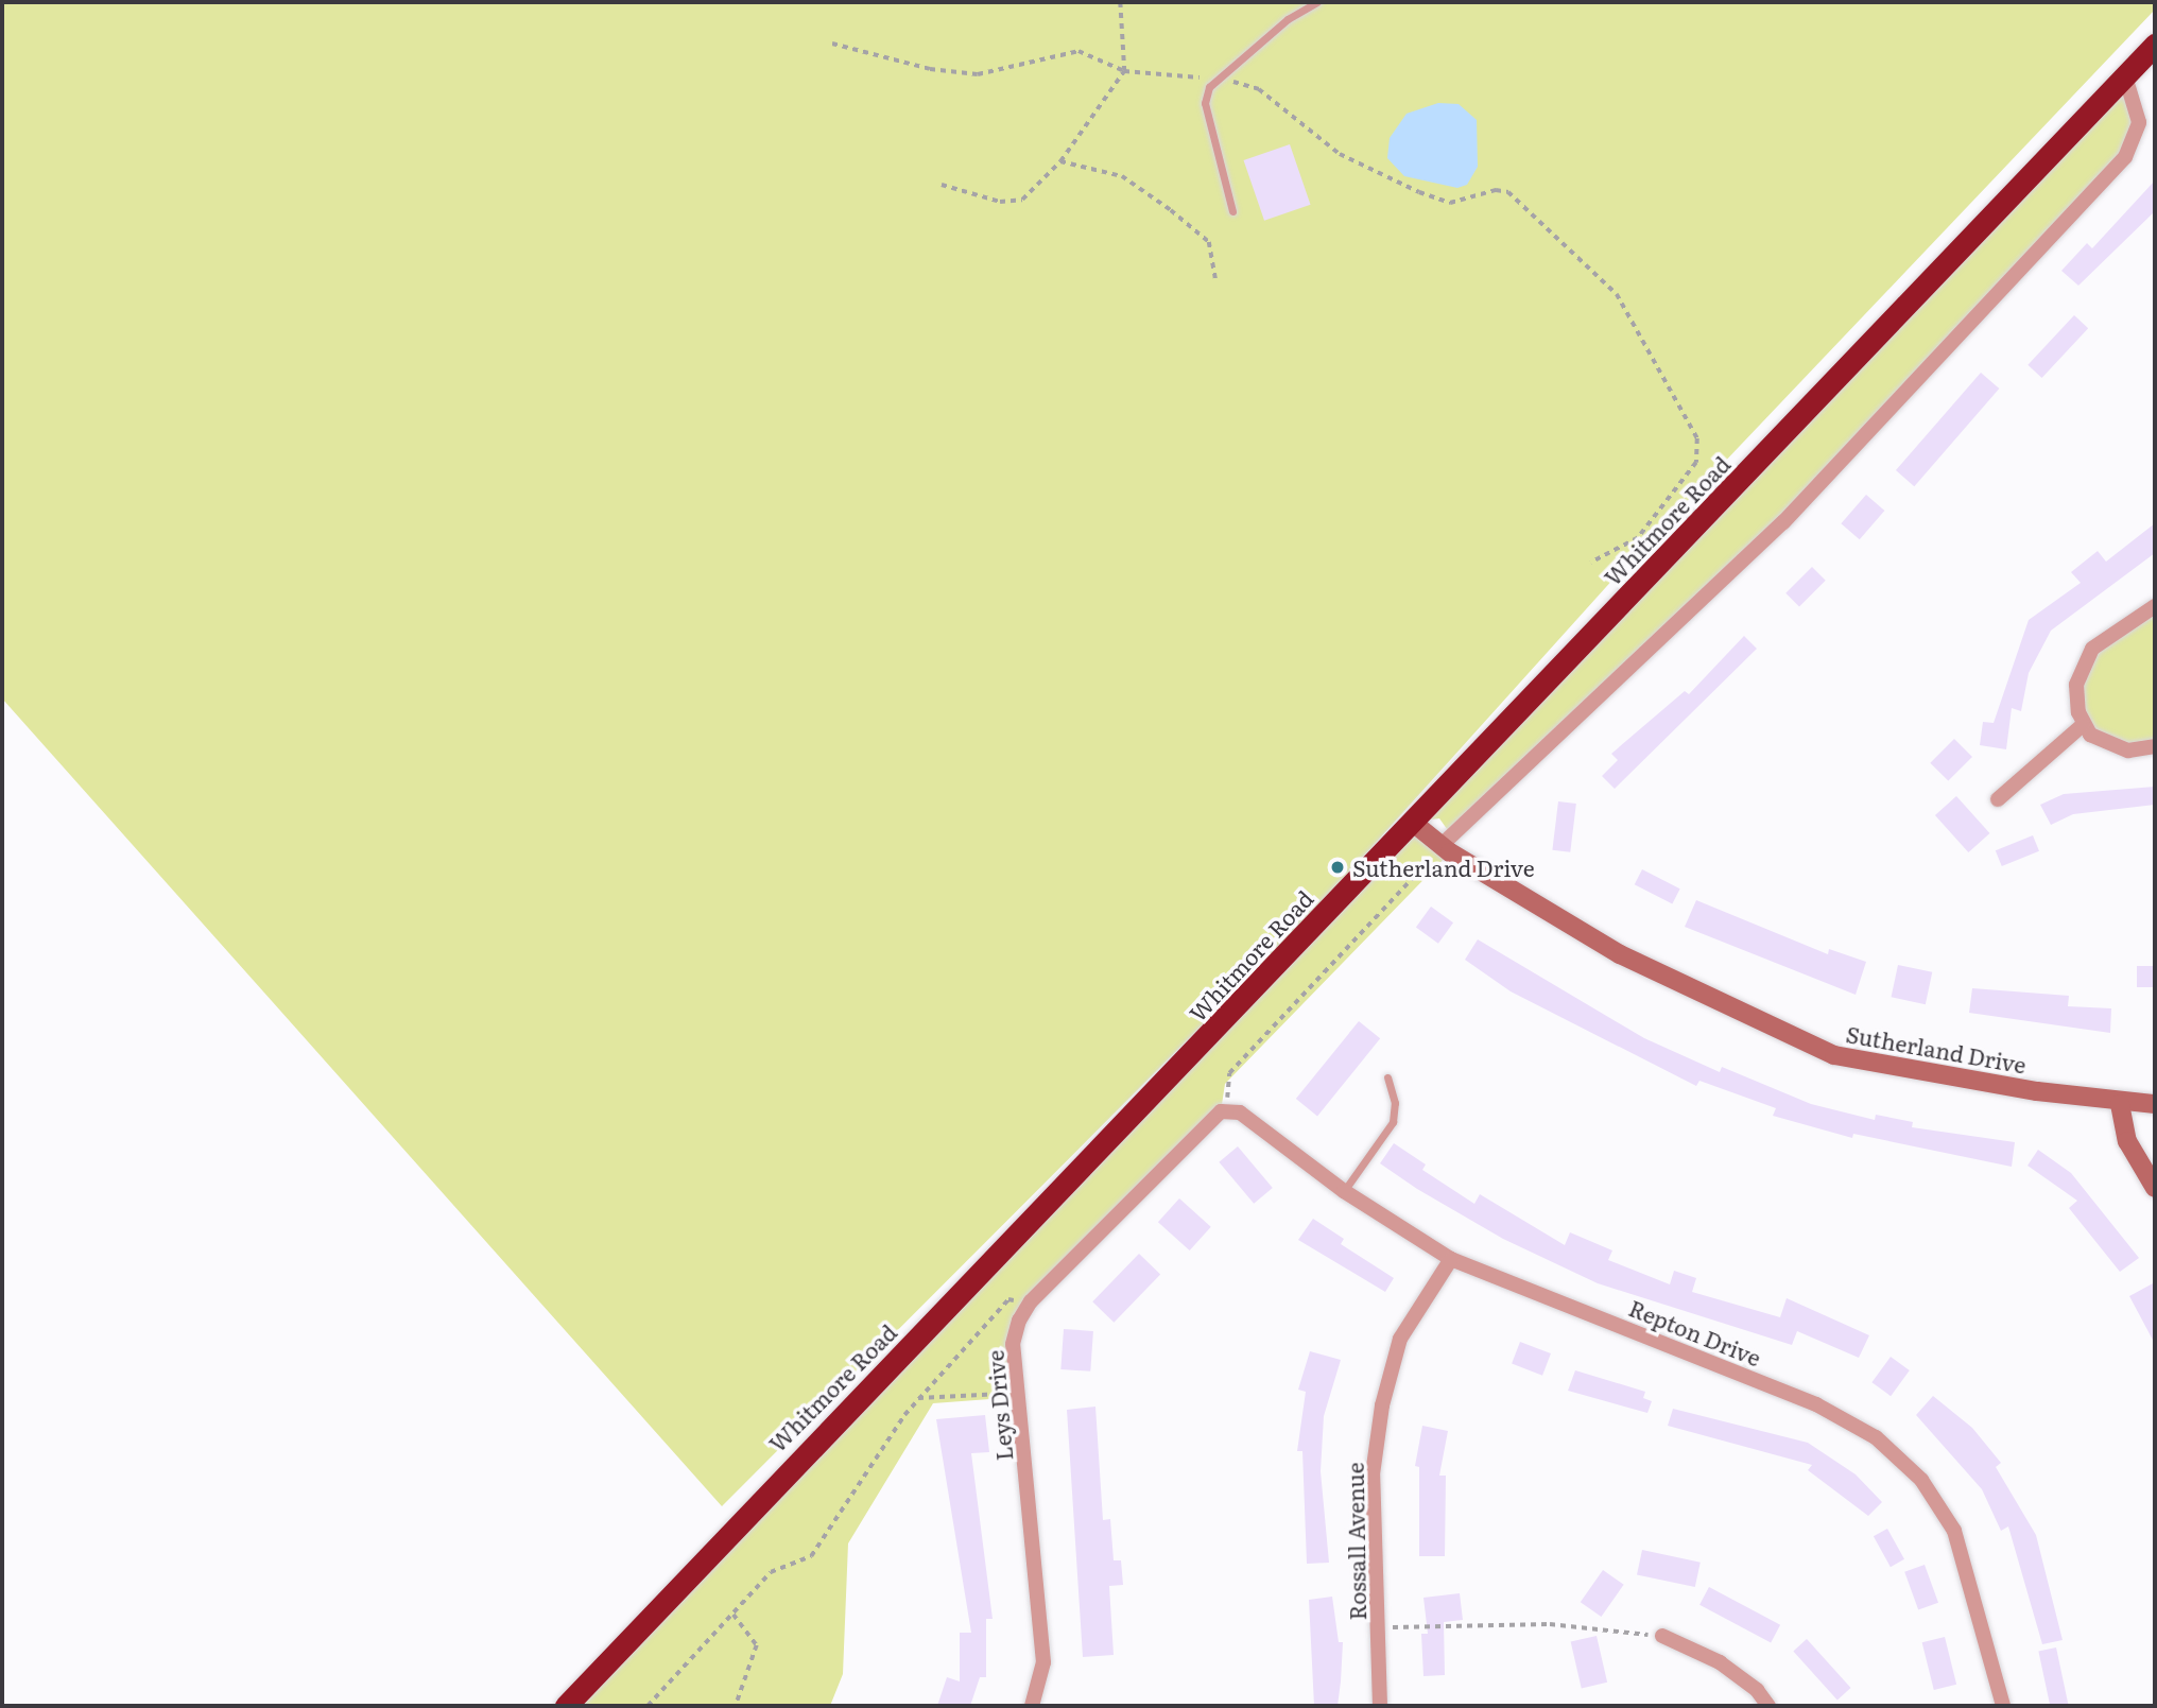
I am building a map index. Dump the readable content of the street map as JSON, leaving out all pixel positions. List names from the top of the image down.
{
  "streets": {
    "highway": ["Whitmore Road"],
    "street": [
      "Sutherland Drive",
      "Repton Drive",
      "Leys Drive",
      "Rossall Avenue"
    ]
  },
  "crossings": [
    ["Whitmore Road", "Sutherland Drive"],
    ["Repton Drive", "Leys Drive"],
    ["Repton Drive", "Rossall Avenue"]
  ],
  "places": ["Sutherland Drive"]
}
